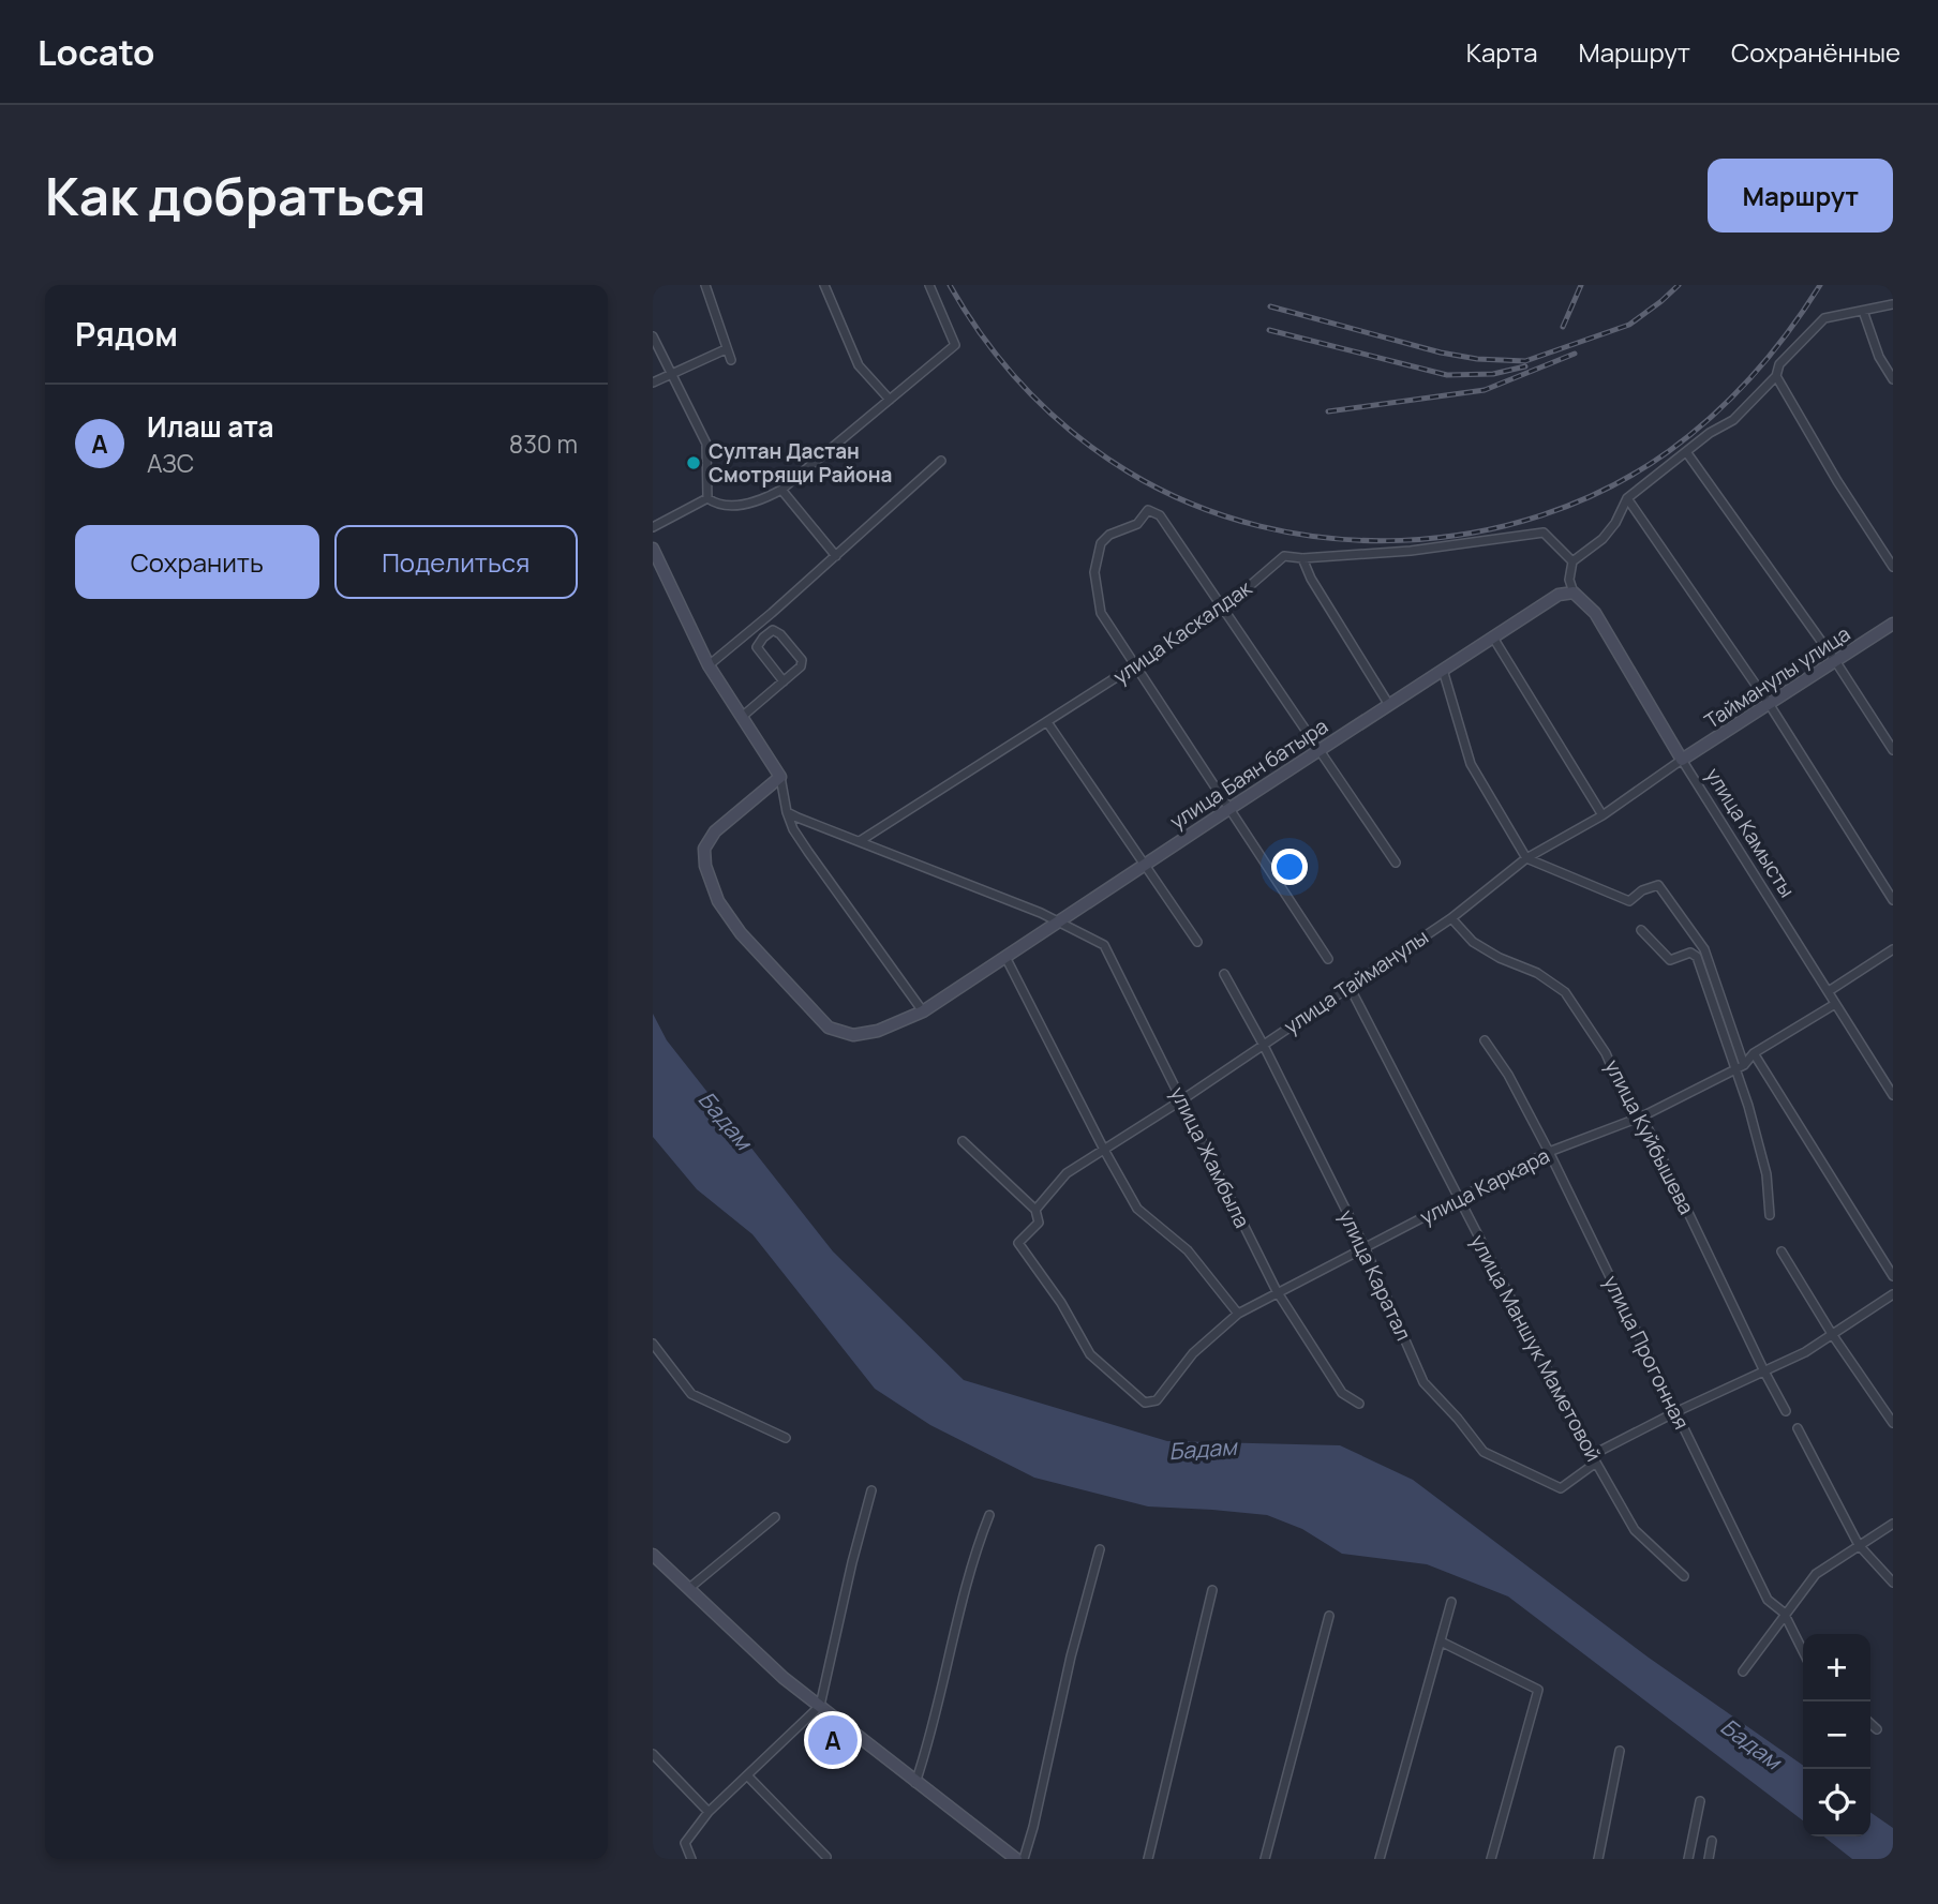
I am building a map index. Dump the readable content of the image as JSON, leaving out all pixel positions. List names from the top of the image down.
{
  "streets": {
    "street": [
      "улица Каскалдак",
      "Тайманулы улица",
      "улица Баян батыра",
      "улица Камысты",
      "улица Тайманулы",
      "улица Куйбышева",
      "улица Жамбыла",
      "улица Каркара",
      "улица Каратал",
      "улица Маншук Маметовой",
      "улица Прогонная"
    ]
  },
  "crossings": [
    ["улица Каскалдак", "улица Жамбыла"],
    ["Тайманулы улица", "улица Камысты"],
    ["Тайманулы улица", "улица Тайманулы"],
    ["улица Баян батыра", "улица Камысты"],
    ["улица Баян батыра", "улица Жамбыла"],
    ["улица Камысты", "улица Тайманулы"],
    ["улица Камысты", "улица Каркара"],
    ["улица Тайманулы", "улица Куйбышева"],
    ["улица Тайманулы", "улица Жамбыла"],
    ["улица Тайманулы", "улица Каркара"],
    ["улица Тайманулы", "улица Каратал"],
    ["улица Тайманулы", "улица Маншук Маметовой"],
    ["улица Куйбышева", "улица Каркара"],
    ["улица Жамбыла", "улица Каркара"],
    ["улица Каркара", "улица Каратал"],
    ["улица Каркара", "улица Маншук Маметовой"],
    ["улица Каркара", "улица Прогонная"],
    ["улица Каратал", "улица Маншук Маметовой"]
  ],
  "water": ["Бадам"],
  "places": ["Султан Дастан Смотрящи Района"],
  "page": {
    "header": "Locato",
    "nav": ["Карта", "Маршрут", "Сохранённые"],
    "buttons": [
      "Маршрут",
      ["Сохранить", "Поделиться"]
    ],
    "title": "Как добраться",
    "heading": "Рядом",
    "list": [
      {
        "mark": "A",
        "name": "Илаш ата",
        "note": "АЗС",
        "value": "830 m"
      }
    ],
    "map_buttons": ["+", "−"],
    "pins": "A"
  }
}
